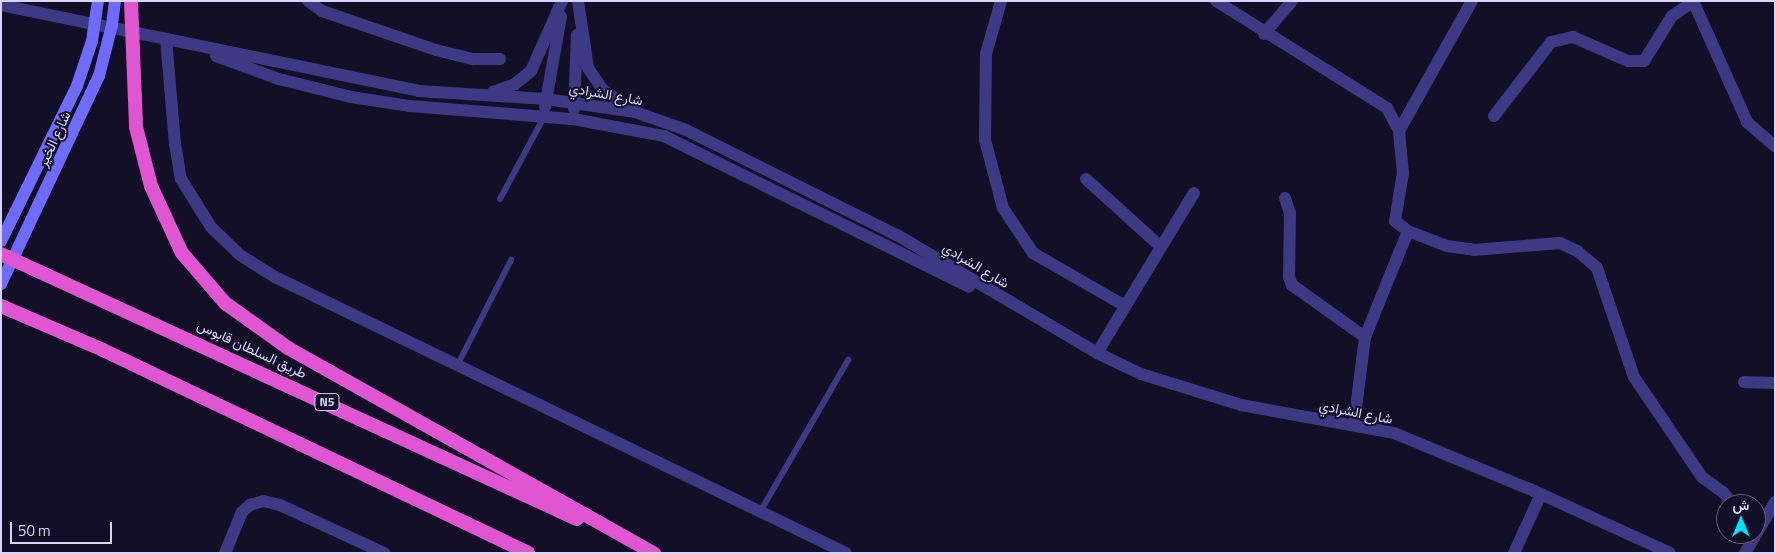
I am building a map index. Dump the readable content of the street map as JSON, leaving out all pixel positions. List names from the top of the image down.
{
  "streets": {
    "highway": ["طريق السلطان قابوس", "N5"],
    "main road": ["شارع الخير"],
    "street": ["شارع الشرادي"]
  },
  "scale_bar": "50 m",
  "north": "top"
}
